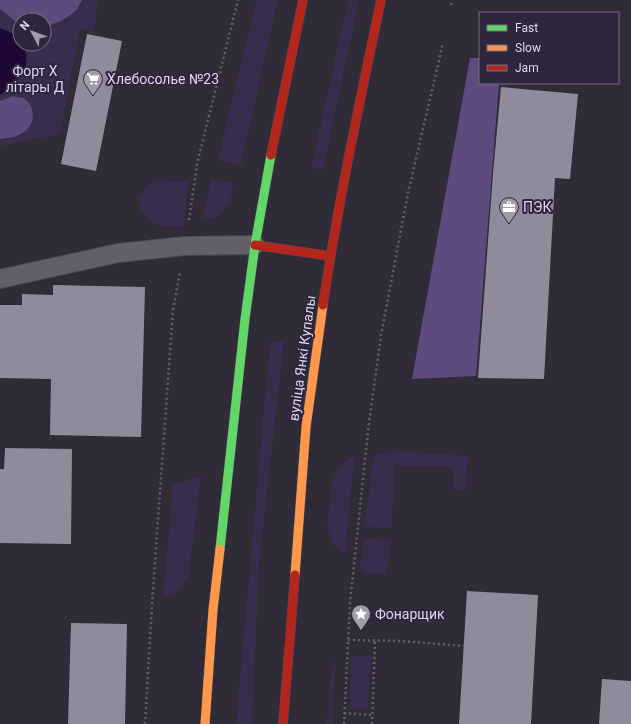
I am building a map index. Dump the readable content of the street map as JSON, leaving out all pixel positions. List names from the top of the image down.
{
  "streets": {
    "main road": ["вуліца Янкі Купалы"]
  },
  "parks": ["Форт X літары Д"],
  "places": {
    "supermarket": ["Хлебосолье №23"],
    "office": ["ПЭК"],
    "place": ["Фонарщик"]
  },
  "legend": ["Fast", "Slow", "Jam"],
  "north": "top left"
}
